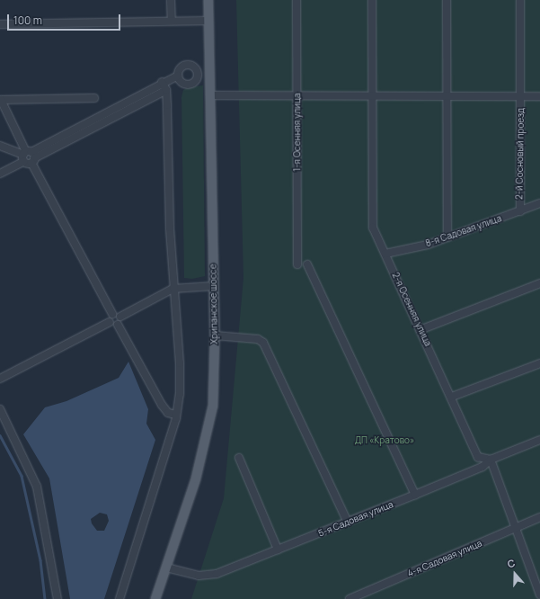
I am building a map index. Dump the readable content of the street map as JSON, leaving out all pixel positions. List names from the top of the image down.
{
  "streets": {
    "main road": ["Хрипанское шоссе"],
    "street": [
      "1-я Осенняя улица",
      "2-й Сосновый проезд",
      "8-я Садовая улица",
      "2-я Осенняя улица",
      "5-я Садовая улица",
      "4-я Садовая улица"
    ]
  },
  "crossings": [
    ["2-й Сосновый проезд", "8-я Садовая улица"],
    ["8-я Садовая улица", "2-я Осенняя улица"],
    ["Хрипанское шоссе", "5-я Садовая улица"],
    ["2-я Осенняя улица", "5-я Садовая улица"]
  ],
  "parks": ["ДП «Кратово»"],
  "scale_bar": "100 m",
  "north": "top"
}
